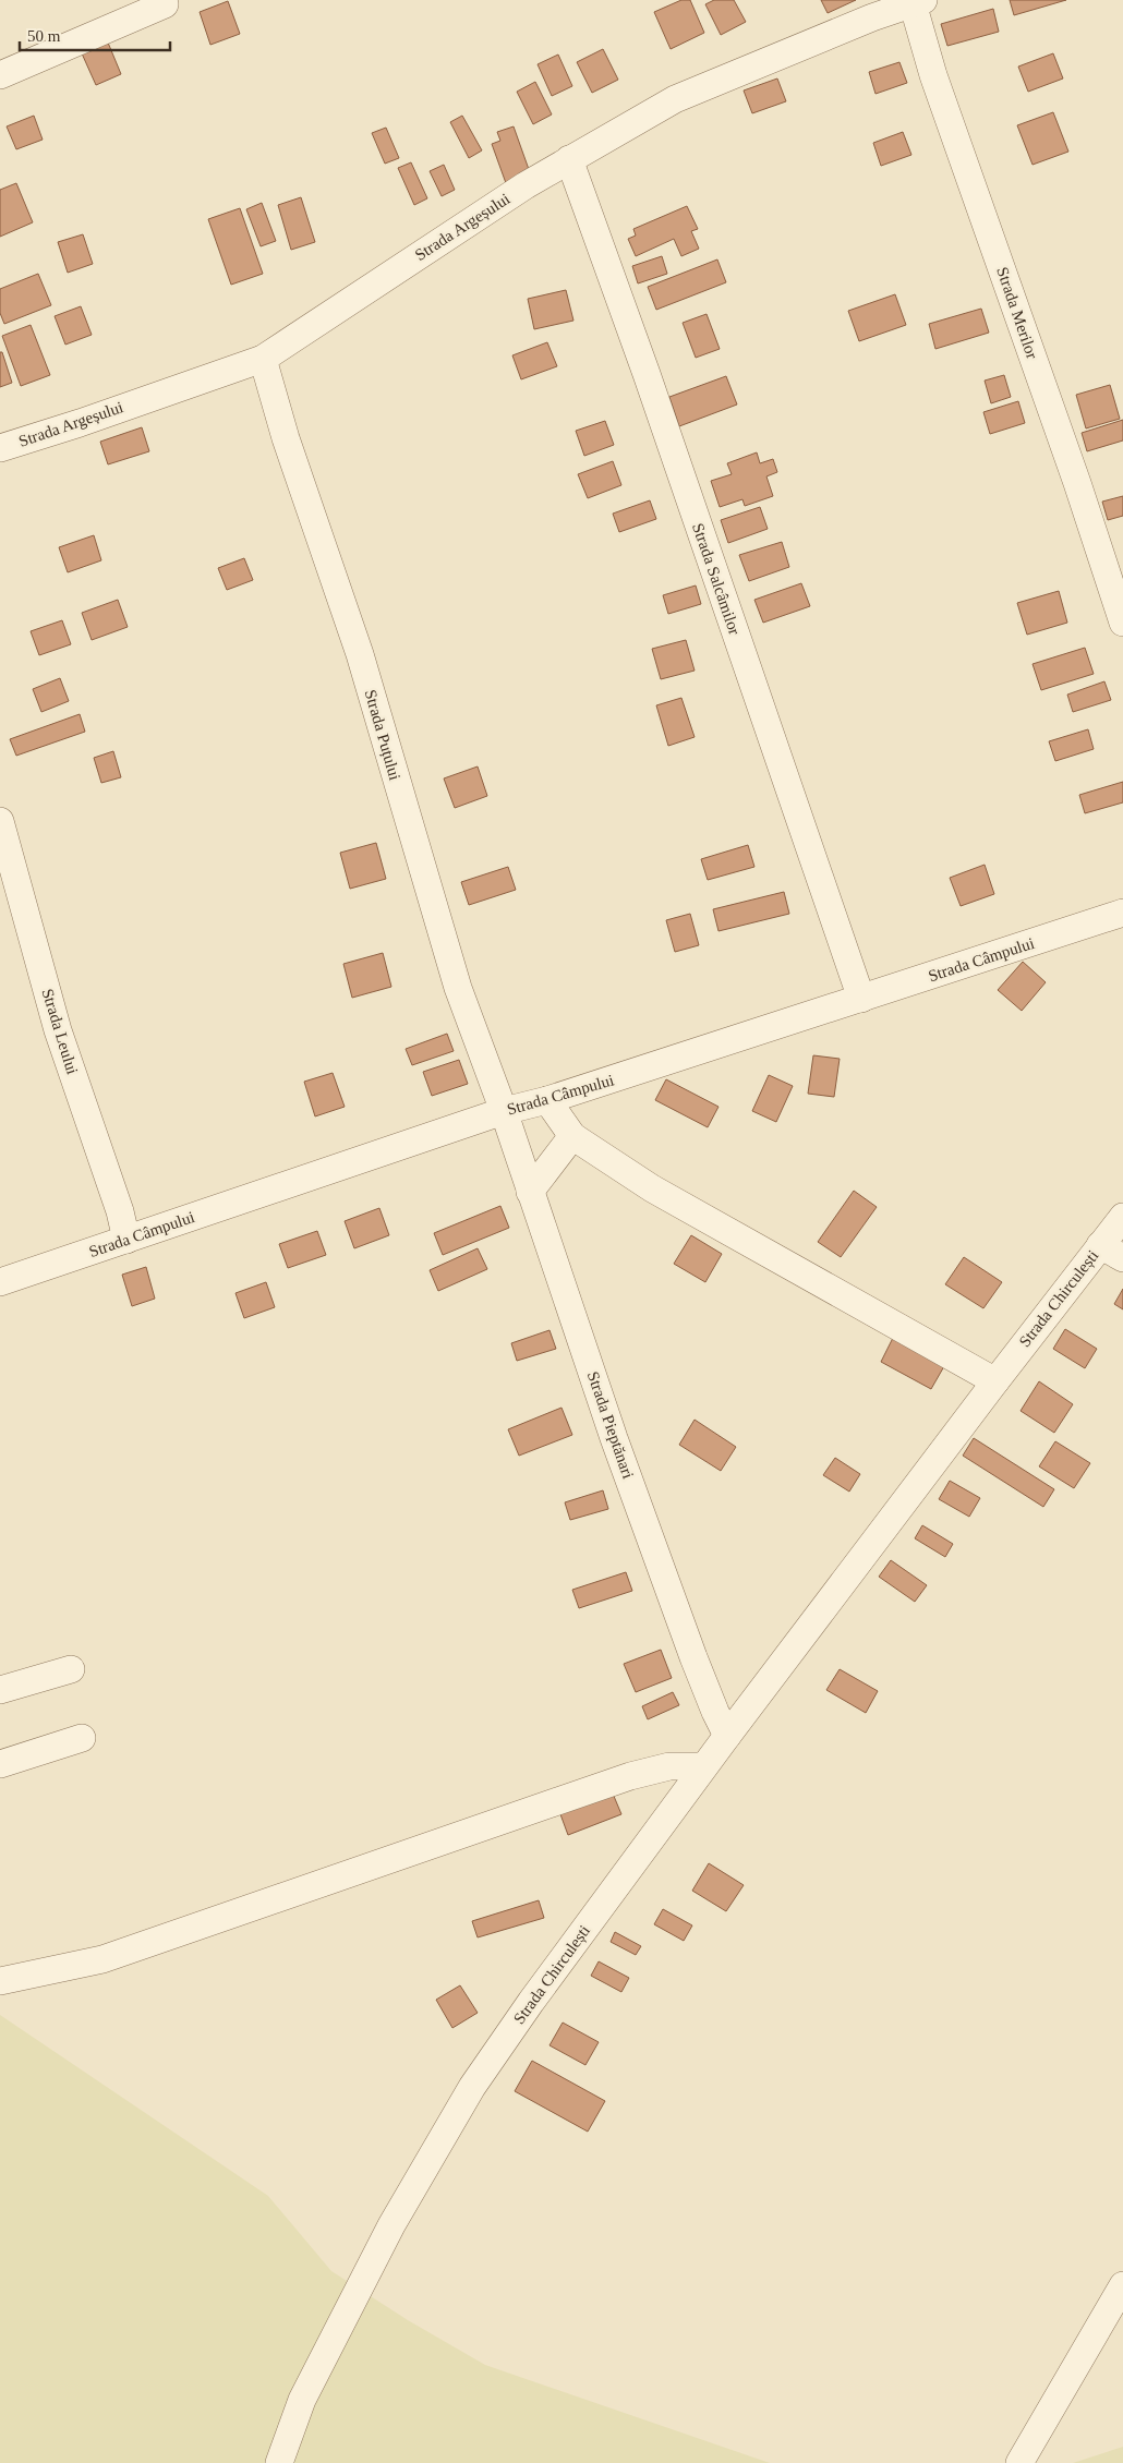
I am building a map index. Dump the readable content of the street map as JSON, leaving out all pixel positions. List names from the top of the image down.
{
  "streets": {
    "street": [
      "Strada Argeșului",
      "Strada Merilor",
      "Strada Salcâmilor",
      "Strada Puțului",
      "Strada Câmpului",
      "Strada Leului",
      "Strada Chirculești",
      "Strada Pieptănari"
    ]
  },
  "crossings": [
    ["Strada Argeșului", "Strada Merilor"],
    ["Strada Argeșului", "Strada Salcâmilor"],
    ["Strada Argeșului", "Strada Puțului"],
    ["Strada Salcâmilor", "Strada Câmpului"],
    ["Strada Puțului", "Strada Câmpului"],
    ["Strada Puțului", "Strada Pieptănari"],
    ["Strada Câmpului", "Strada Leului"],
    ["Strada Câmpului", "Strada Pieptănari"],
    ["Strada Chirculești", "Strada Pieptănari"]
  ],
  "scale_bar": "50 m"
}
